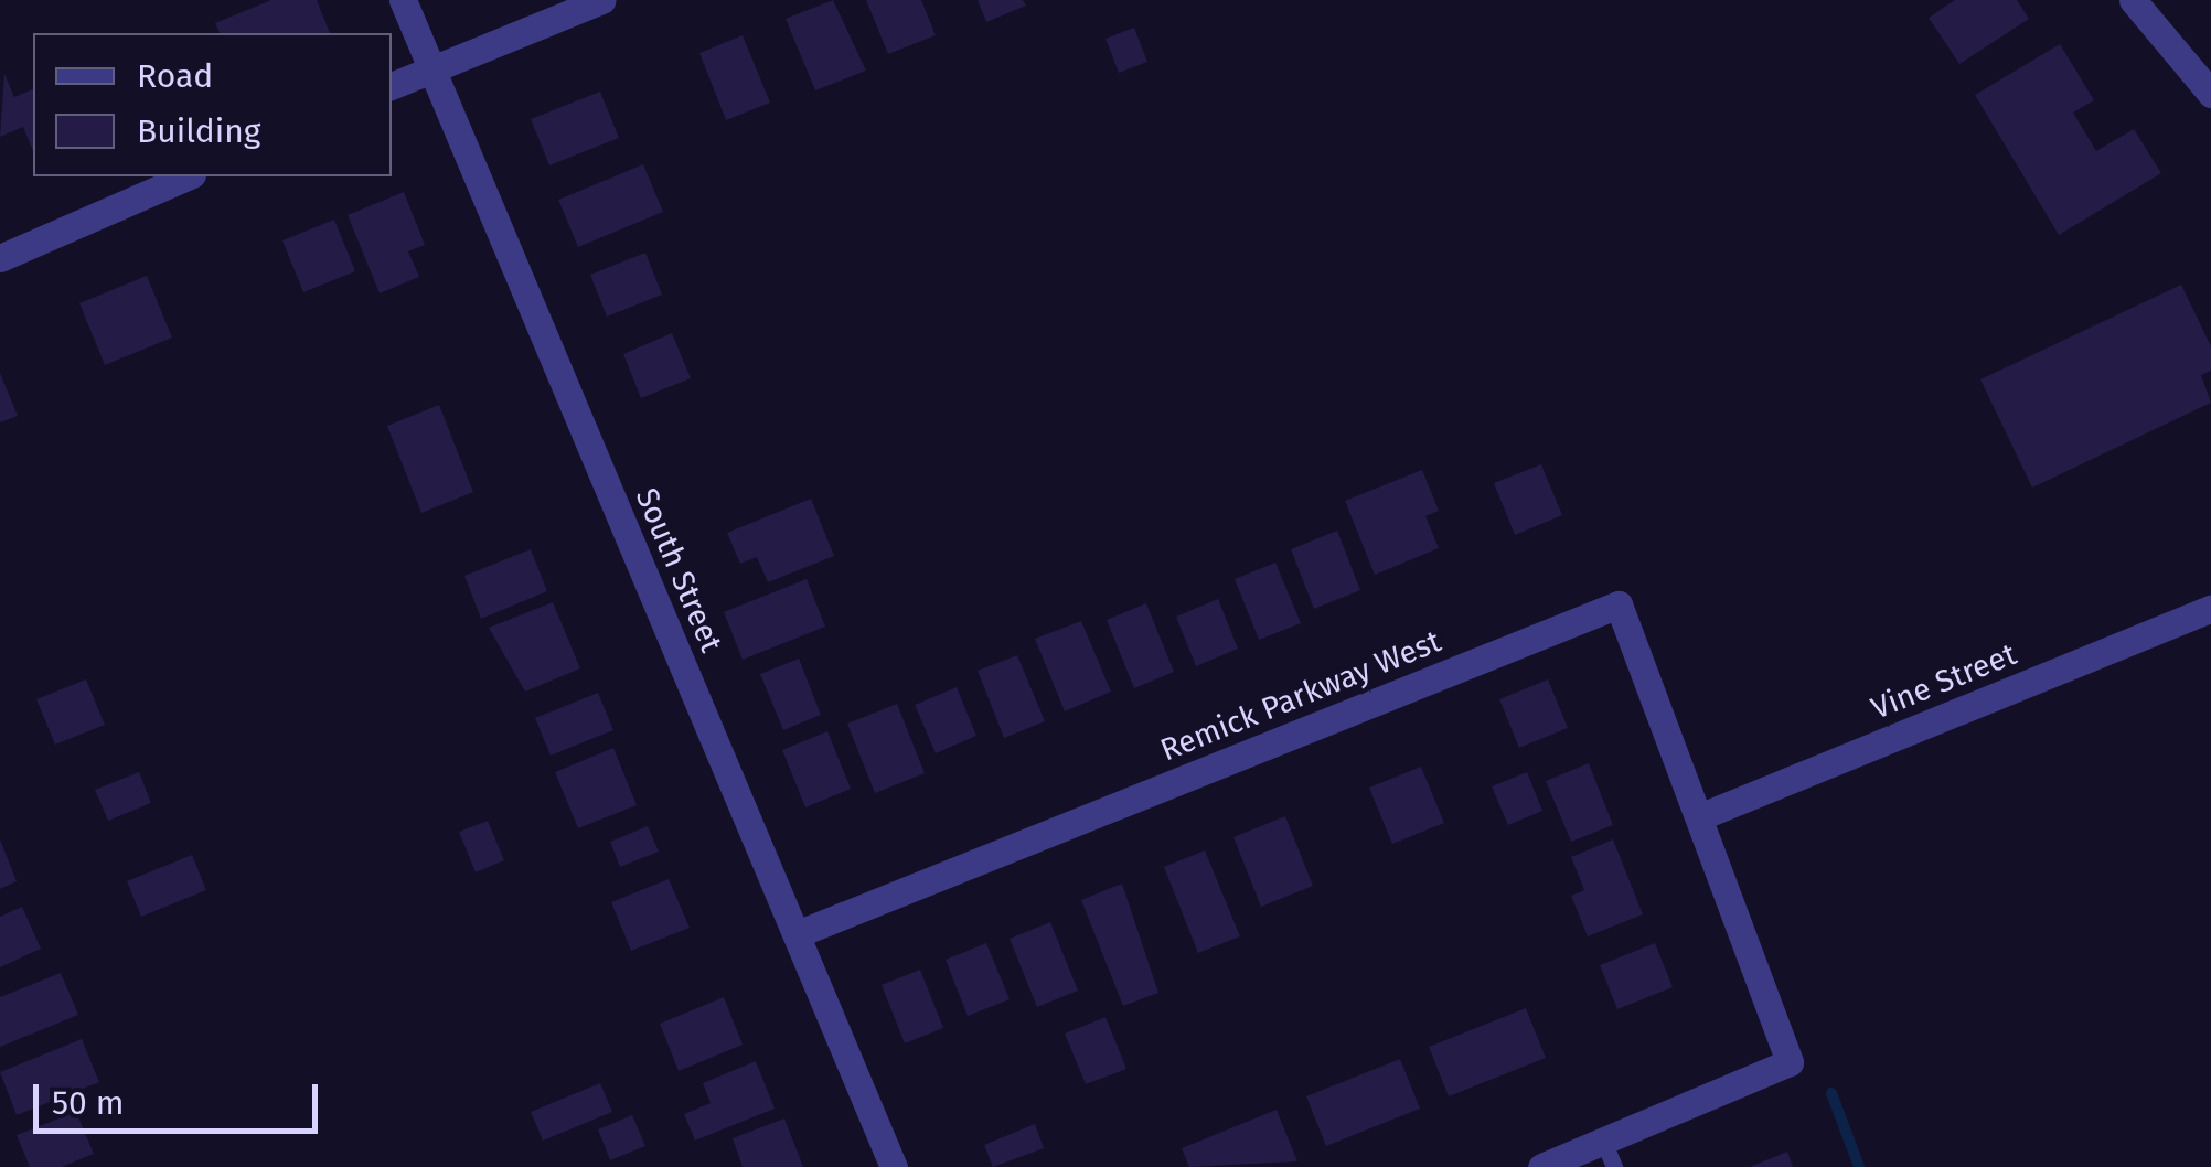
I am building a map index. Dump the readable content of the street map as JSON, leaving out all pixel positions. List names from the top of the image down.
{
  "streets": {
    "street": ["South Street", "Vine Street", "Remick Parkway West"]
  },
  "crossings": [
    ["South Street", "Remick Parkway West"],
    ["Vine Street", "Remick Parkway West"]
  ],
  "legend": ["Road", "Building"],
  "scale_bar": "50 m"
}
